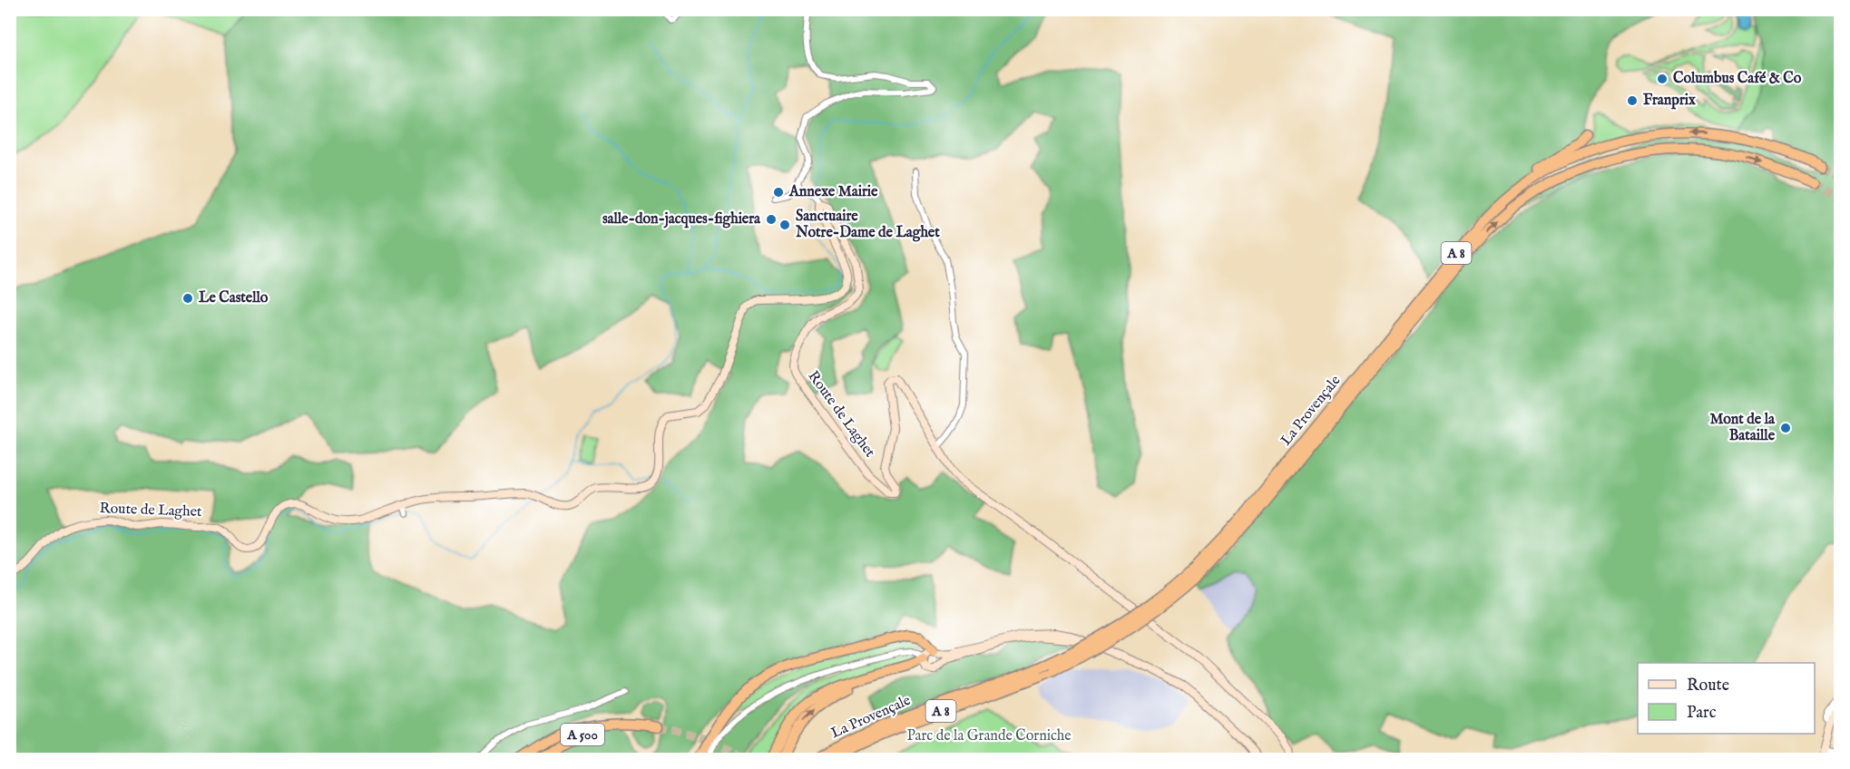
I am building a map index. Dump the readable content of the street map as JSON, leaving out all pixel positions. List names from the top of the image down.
{
  "streets": {
    "highway": ["A 8", "La Provençale", "A 500"],
    "main road": ["Route de Laghet"]
  },
  "parks": ["Parc de la Grande Corniche"],
  "places": [
    "Columbus Café & Co",
    "Franprix",
    "Annexe Mairie",
    "salle-don-jacques-fighiera",
    "Sanctuaire Notre-Dame de Laghet",
    "Le Castello",
    "Mont de la Bataille"
  ],
  "legend": ["Route", "Parc"]
}
